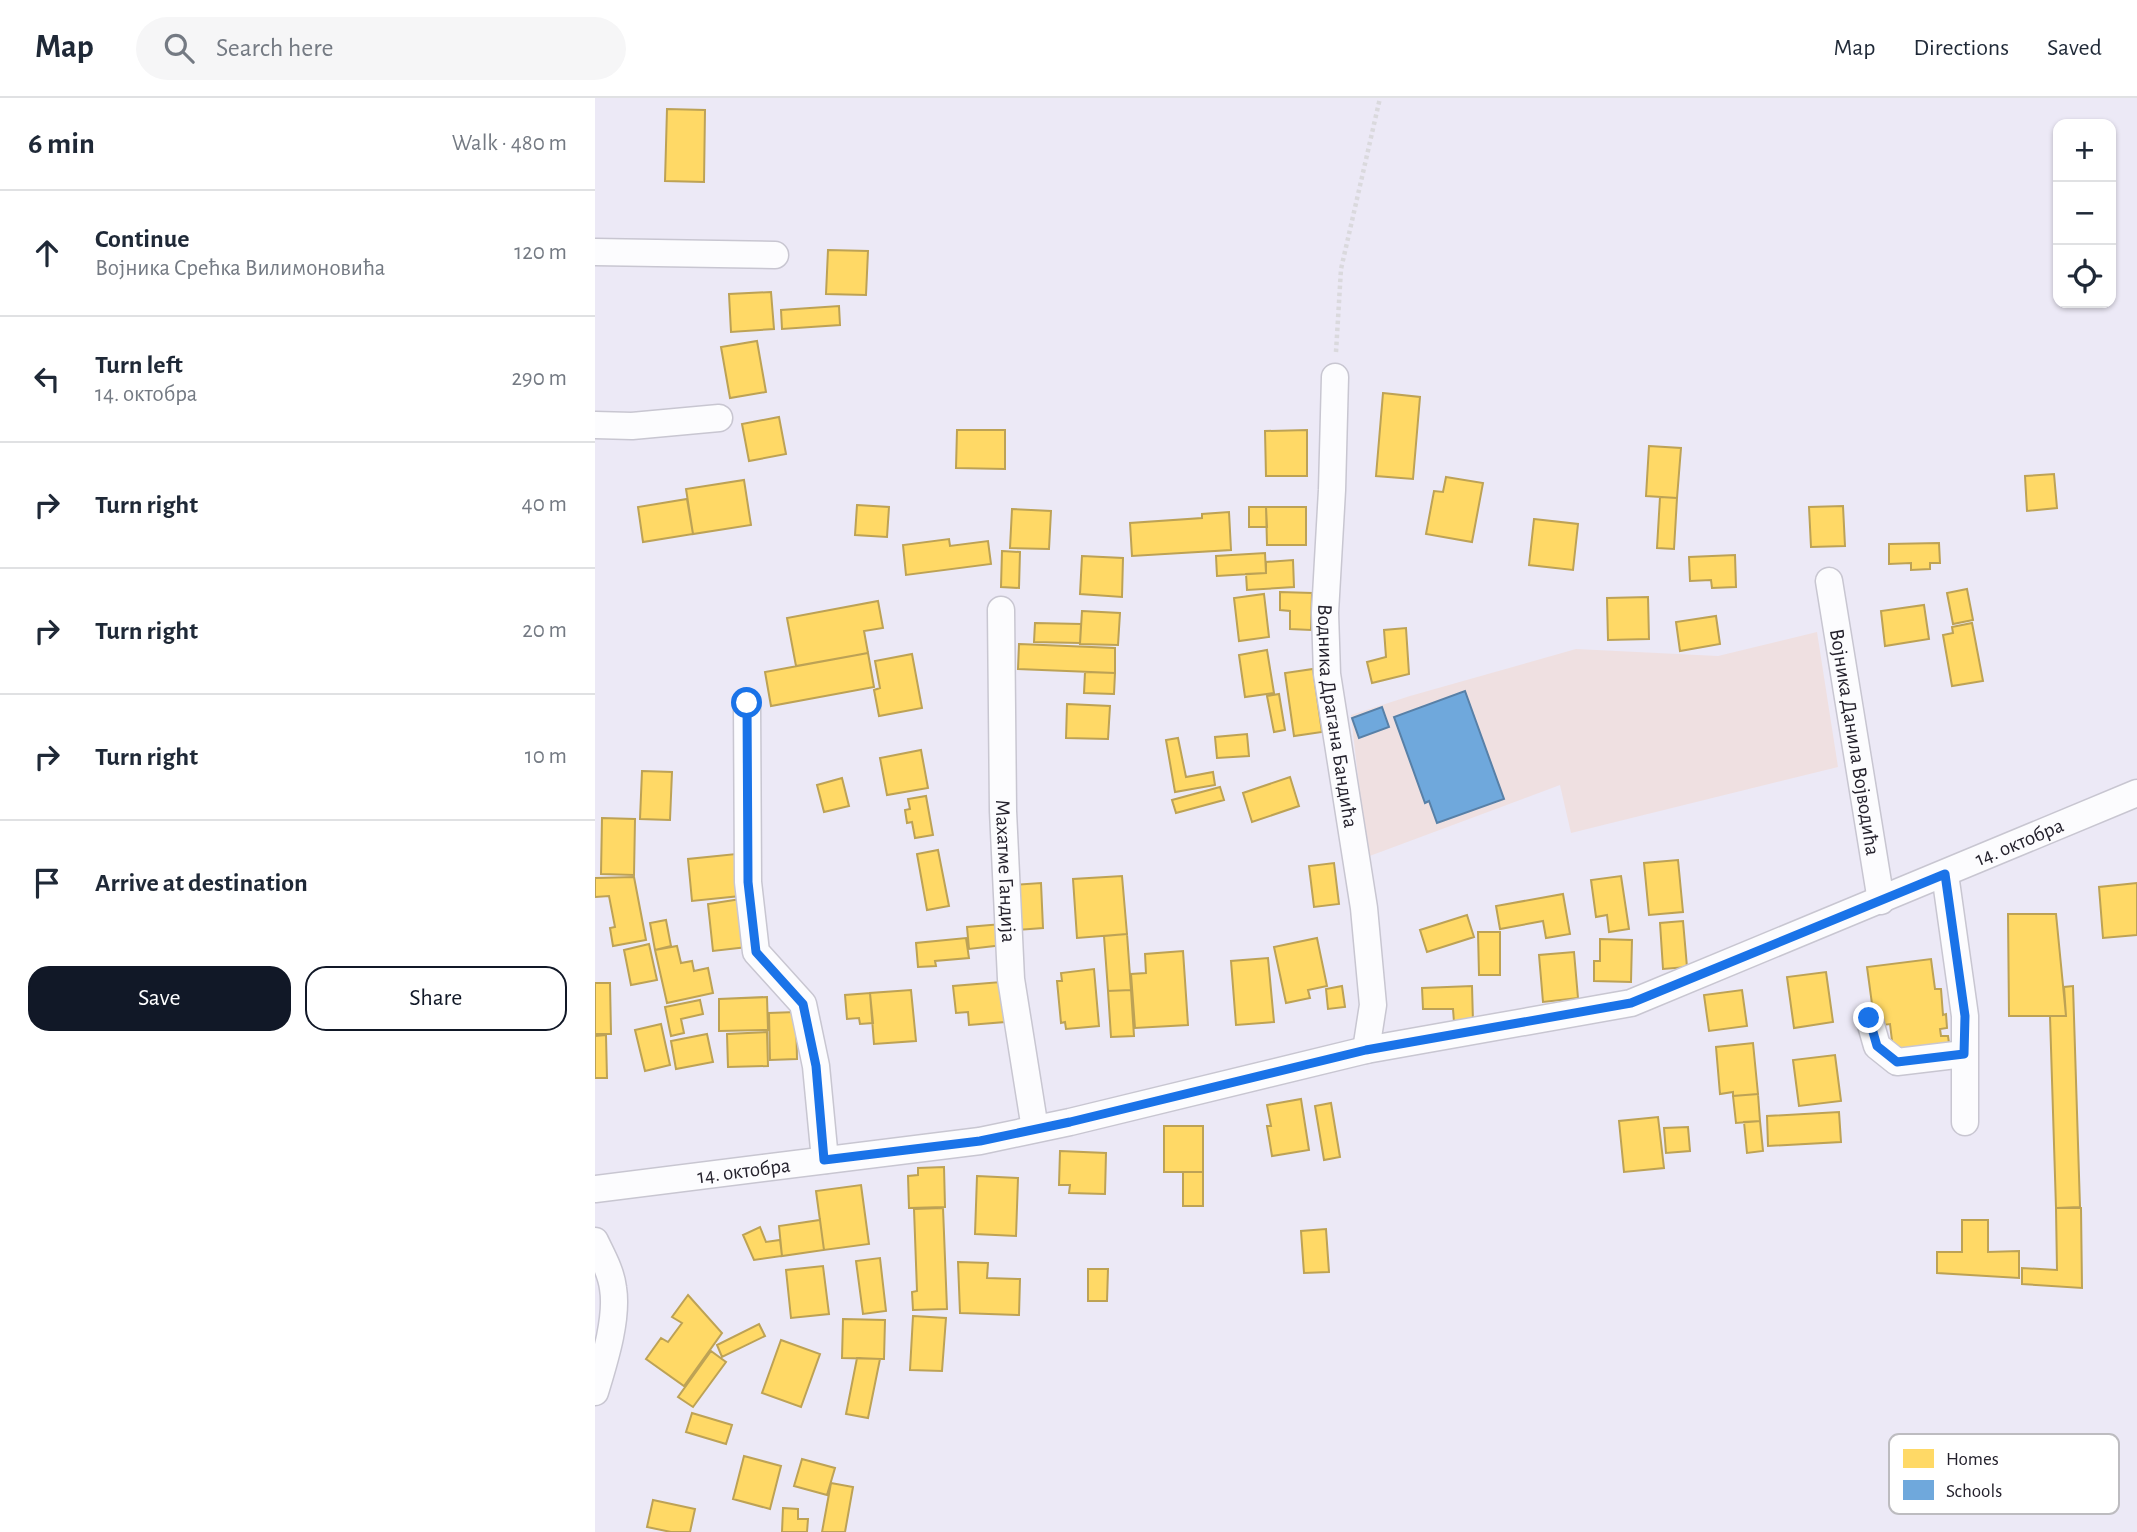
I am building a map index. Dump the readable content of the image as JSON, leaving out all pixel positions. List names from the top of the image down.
{
  "streets": {
    "street": [
      "Водника Драгана Бандића",
      "Војника Данила Војводића",
      "14. октобра",
      "Махатме Гандија"
    ]
  },
  "crossings": [
    ["Водника Драгана Бандића", "14. октобра"],
    ["Војника Данила Војводића", "14. октобра"],
    ["14. октобра", "Махатме Гандија"]
  ],
  "legend": ["Homes", "Schools"],
  "page": {
    "header": "Map",
    "search": "Search here",
    "nav": ["Map", "Directions", "Saved"],
    "heading": ["6 min", "Walk · 480 m"],
    "map_buttons": ["+", "−"],
    "list": [
      ["Continue", "Војника Срећка Вилимоновића", "120 m"],
      ["Turn left", "14. октобра", "290 m"],
      ["Turn right", "40 m"],
      ["Turn right", "20 m"],
      ["Turn right", "10 m"],
      "Arrive at destination"
    ],
    "buttons": ["Save", "Share"]
  }
}
